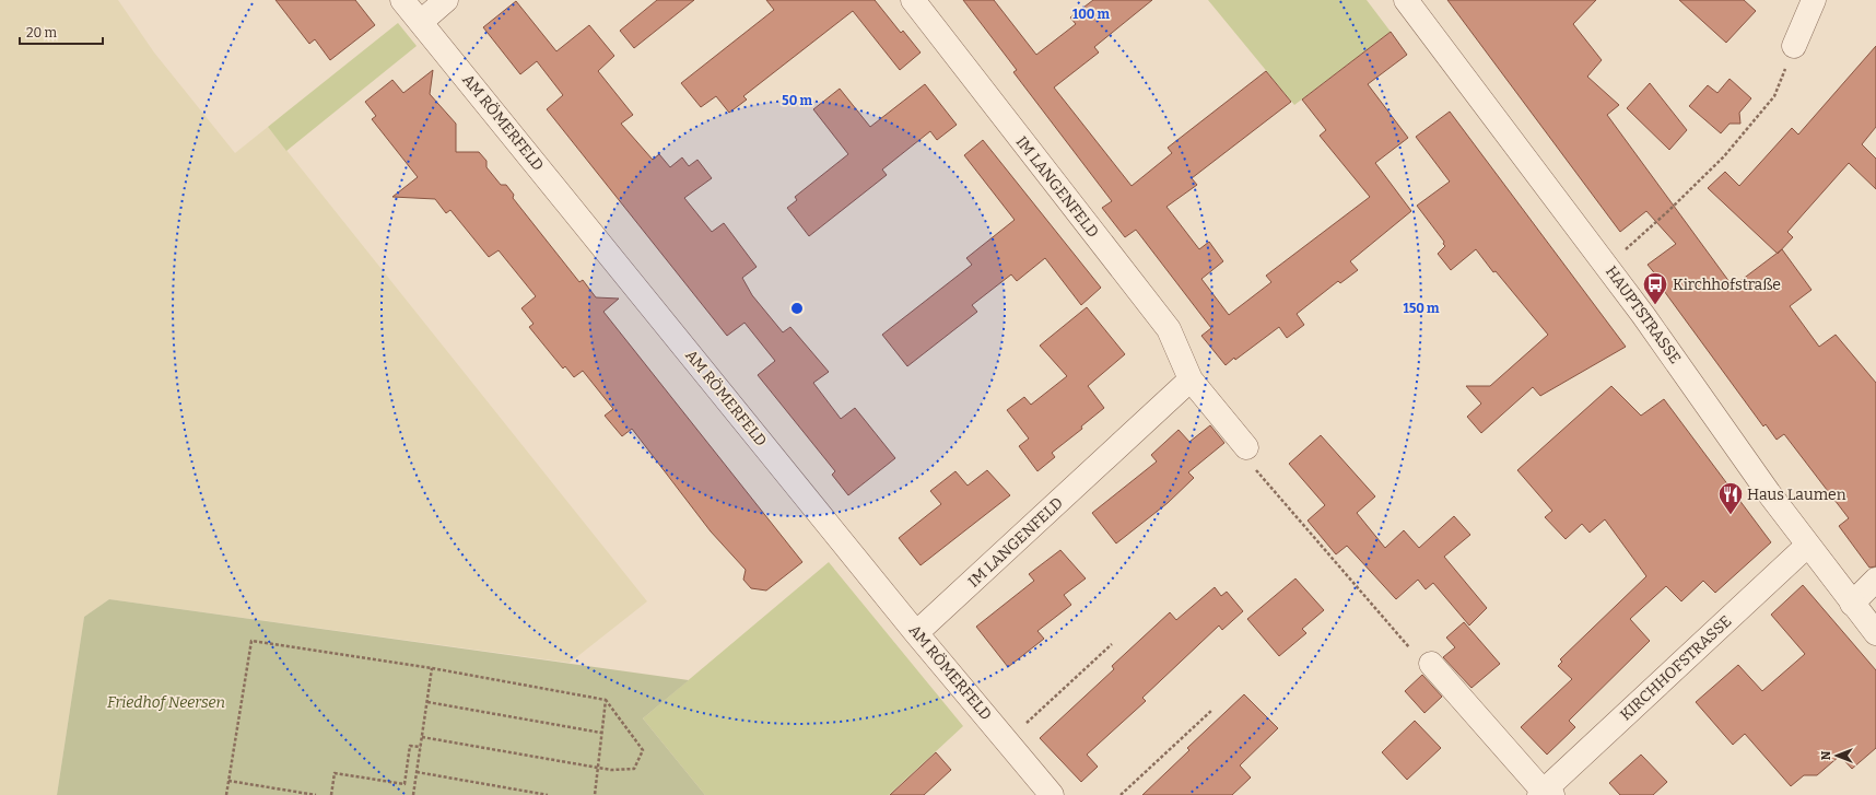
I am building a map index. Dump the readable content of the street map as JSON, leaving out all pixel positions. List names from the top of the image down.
{
  "streets": {
    "street": [
      "AM RÖMERFELD",
      "IM LANGENFELD",
      "HAUPTSTRASSE",
      "KIRCHHOFSTRASSE"
    ]
  },
  "crossings": [
    ["AM RÖMERFELD", "IM LANGENFELD"],
    ["HAUPTSTRASSE", "KIRCHHOFSTRASSE"]
  ],
  "parks": ["Friedhof Neersen"],
  "places": {
    "bus stop": ["Kirchhofstraße"],
    "restaurant": ["Haus Laumen"]
  },
  "scale_bar": "20 m",
  "north": "left",
  "rings": ["100 m", "50 m", "150 m"]
}
